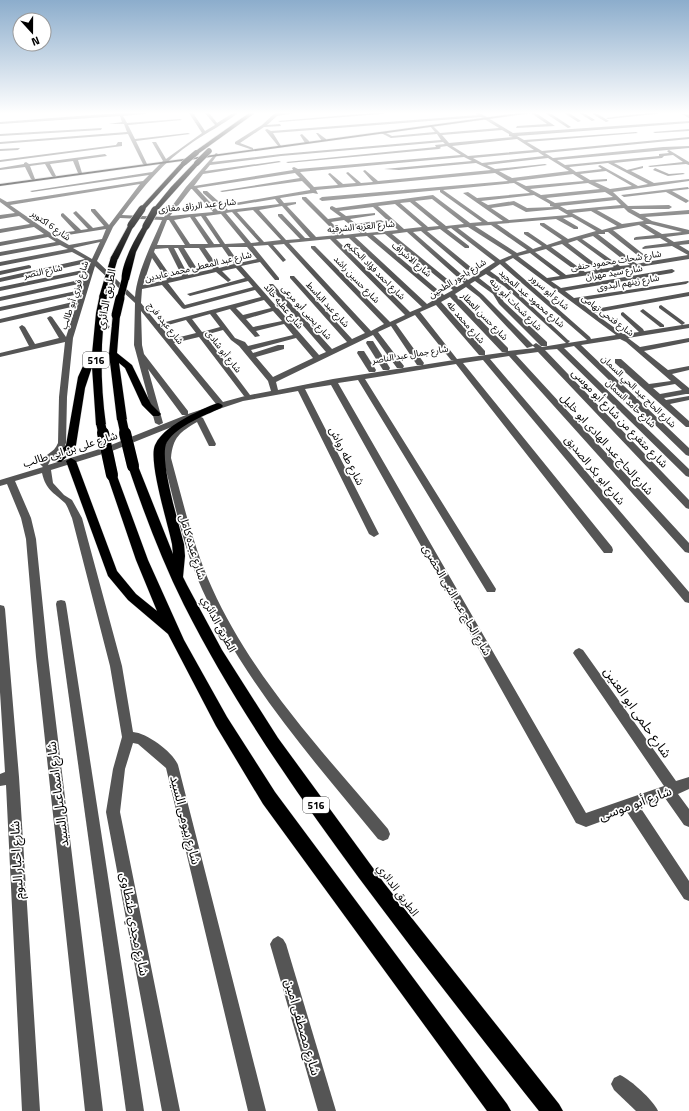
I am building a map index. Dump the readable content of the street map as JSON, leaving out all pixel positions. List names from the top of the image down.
{
  "streets": {
    "highway": ["الطريق الدائري", "516"],
    "street": [
      "شارع عبد الرزاق مغازى",
      "شارع 6 اكتوبر",
      "شارع العزبه الشرقيه",
      "شارع الاشراف",
      "شارع شحات محمود حنفى",
      "شارع عبد المعطى محمد عابدين",
      "شارع احمد فؤاد الحكيم",
      "شارع النصر",
      "شارع سيد مهران",
      "شارع باجور الطحين",
      "شارع حسين راشد",
      "شارع زينهم البدوى",
      "شارع أبو سرور",
      "شارع فوزي أبو طالب",
      "شارع محمود عبد المجيد",
      "شارع عبد الباسط",
      "شارع شحات أبو زينه",
      "شارع عطيه خالد",
      "شارع يحيى أبو مرعى",
      "شارع فتحى تهامى",
      "شارع حسن العطار",
      "شارع محمد طه",
      "شارع عبده فرج",
      "شارع أبو شادى",
      "شارع جمال عبد الناصر",
      "شارع الحاج عبد الحي السمان",
      "شارع حامد السمان",
      "شارع متفرع من شارع أبو موسى",
      "شارع الحاج عبد الهادى ابو خليل",
      "شارع على بن ابى طالب",
      "شارع طه رواش",
      "شارع ابو بكر الصديق",
      "شارع عبده كامل",
      "شارع الحاج عبد النبى الحضرى",
      "شارع حلمى ابو العنين",
      "شارع اسماعيل السيد",
      "شارع أبو موسى",
      "شارع بيومى السيد",
      "شارع اخبار اليوم",
      "شارع مجدي طنطاوى",
      "شارع مصطفى امين"
    ]
  },
  "crossings": [
    ["شارع عبد الرزاق مغازى", "شارع الاشراف"],
    ["شارع عبد الرزاق مغازى", "شارع فوزي أبو طالب"],
    ["شارع عبد الرزاق مغازى", "شارع عطيه خالد"],
    ["شارع 6 اكتوبر", "شارع فوزي أبو طالب"],
    ["شارع 6 اكتوبر", "شارع عبده فرج"],
    ["شارع العزبه الشرقيه", "شارع الاشراف"],
    ["شارع العزبه الشرقيه", "شارع احمد فؤاد الحكيم"],
    ["شارع العزبه الشرقيه", "شارع أبو سرور"],
    ["شارع العزبه الشرقيه", "شارع شحات أبو زينه"],
    ["شارع العزبه الشرقيه", "شارع عطيه خالد"],
    ["شارع العزبه الشرقيه", "شارع فتحى تهامى"],
    ["شارع العزبه الشرقيه", "شارع حسن العطار"],
    ["شارع الاشراف", "شارع باجور الطحين"],
    ["شارع الاشراف", "شارع محمد طه"],
    ["شارع شحات محمود حنفى", "شارع فتحى تهامى"],
    ["شارع عبد المعطى محمد عابدين", "شارع عطيه خالد"],
    ["شارع احمد فؤاد الحكيم", "شارع باجور الطحين"],
    ["شارع النصر", "شارع فوزي أبو طالب"],
    ["شارع سيد مهران", "شارع فتحى تهامى"],
    ["شارع باجور الطحين", "شارع حسين راشد"],
    ["شارع باجور الطحين", "شارع أبو سرور"],
    ["شارع باجور الطحين", "شارع محمود عبد المجيد"],
    ["شارع باجور الطحين", "شارع عبد الباسط"],
    ["شارع باجور الطحين", "شارع شحات أبو زينه"],
    ["شارع باجور الطحين", "شارع عطيه خالد"],
    ["شارع باجور الطحين", "شارع يحيى أبو مرعى"],
    ["شارع باجور الطحين", "شارع فتحى تهامى"],
    ["شارع باجور الطحين", "شارع حسن العطار"],
    ["شارع باجور الطحين", "شارع محمد طه"],
    ["شارع باجور الطحين", "شارع جمال عبد الناصر"],
    ["شارع حسين راشد", "شارع جمال عبد الناصر"],
    ["شارع زينهم البدوى", "شارع فتحى تهامى"],
    ["شارع أبو سرور", "شارع جمال عبد الناصر"],
    ["شارع فوزي أبو طالب", "شارع عبده فرج"],
    ["شارع فوزي أبو طالب", "شارع على بن ابى طالب"],
    ["شارع محمود عبد المجيد", "شارع جمال عبد الناصر"],
    ["شارع شحات أبو زينه", "شارع جمال عبد الناصر"],
    ["شارع شحات أبو زينه", "شارع متفرع من شارع أبو موسى"],
    ["شارع فتحى تهامى", "شارع جمال عبد الناصر"],
    ["شارع حسن العطار", "شارع جمال عبد الناصر"],
    ["شارع حسن العطار", "شارع الحاج عبد الهادى ابو خليل"],
    ["شارع محمد طه", "شارع جمال عبد الناصر"],
    ["شارع محمد طه", "شارع ابو بكر الصديق"],
    ["شارع عبده فرج", "شارع جمال عبد الناصر"],
    ["شارع عبده فرج", "شارع عبده كامل"],
    ["شارع أبو شادى", "شارع جمال عبد الناصر"],
    ["شارع جمال عبد الناصر", "شارع الحاج عبد الحي السمان"],
    ["شارع جمال عبد الناصر", "شارع حامد السمان"],
    ["شارع جمال عبد الناصر", "شارع متفرع من شارع أبو موسى"],
    ["شارع جمال عبد الناصر", "شارع الحاج عبد الهادى ابو خليل"],
    ["شارع جمال عبد الناصر", "شارع على بن ابى طالب"],
    ["شارع جمال عبد الناصر", "شارع طه رواش"],
    ["شارع جمال عبد الناصر", "شارع ابو بكر الصديق"],
    ["شارع جمال عبد الناصر", "شارع عبده كامل"],
    ["شارع جمال عبد الناصر", "شارع الحاج عبد النبى الحضرى"],
    ["شارع على بن ابى طالب", "شارع اسماعيل السيد"],
    ["شارع الحاج عبد النبى الحضرى", "شارع أبو موسى"],
    ["شارع حلمى ابو العنين", "شارع أبو موسى"],
    ["شارع بيومى السيد", "شارع مجدي طنطاوى"]
  ],
  "north": "bottom"
}
